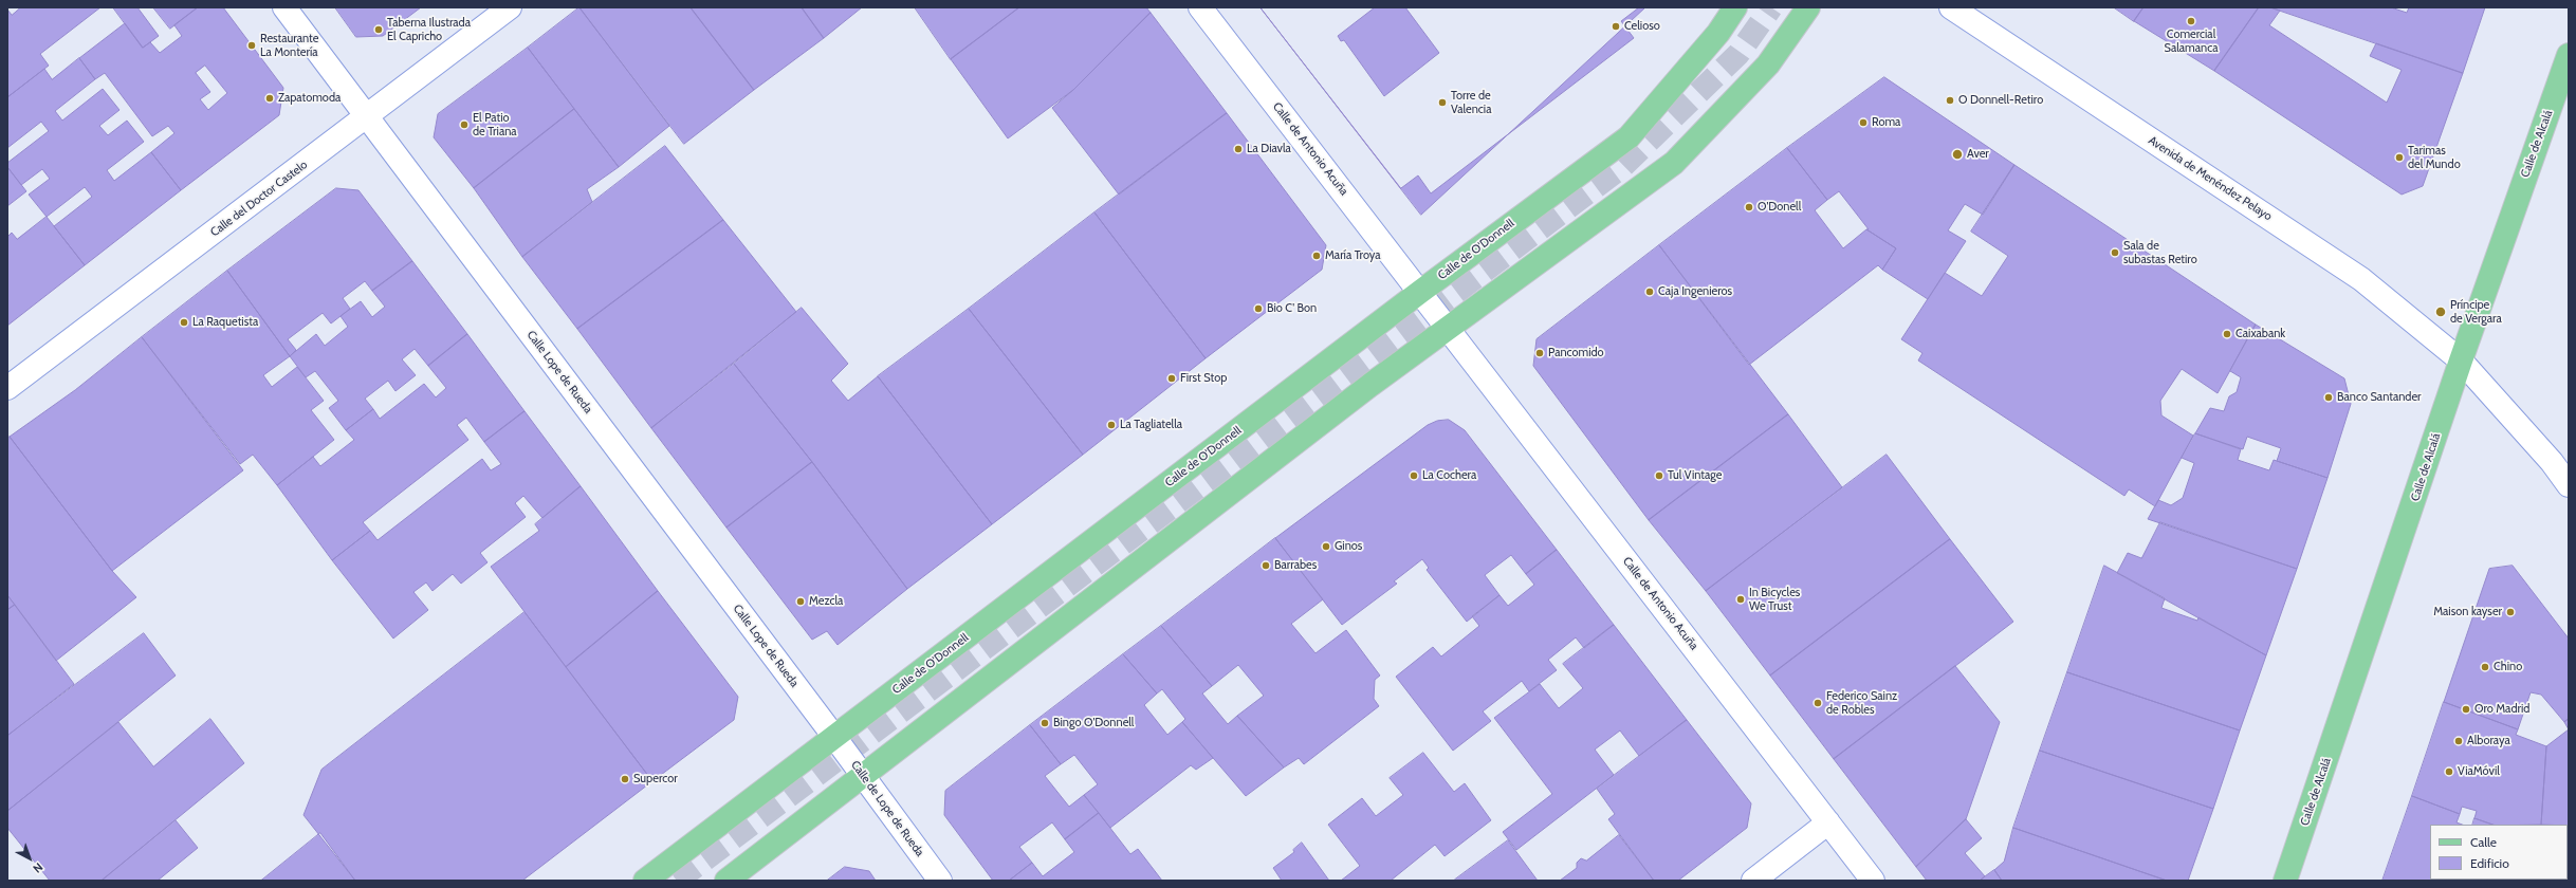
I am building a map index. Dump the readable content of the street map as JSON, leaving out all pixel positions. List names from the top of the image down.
{
  "streets": {
    "main road": ["Calle de Alcalá", "Calle de O'Donnell"],
    "street": [
      "Calle de Antonio Acuña",
      "Avenida de Menéndez Pelayo",
      "Calle del Doctor Castelo",
      "Calle Lope de Rueda",
      "Calle de Lope de Rueda"
    ]
  },
  "crossings": [
    ["Calle de Alcalá", "Avenida de Menéndez Pelayo"],
    ["Calle de Antonio Acuña", "Calle de O'Donnell"],
    ["Calle del Doctor Castelo", "Calle Lope de Rueda"],
    ["Calle de O'Donnell", "Calle Lope de Rueda"],
    ["Calle de O'Donnell", "Calle de Lope de Rueda"],
    ["Calle Lope de Rueda", "Calle de Lope de Rueda"]
  ],
  "places": [
    "Comercial Salamanca",
    "Celioso",
    "Taberna Ilustrada El Capricho",
    "Restaurante La Montería",
    "Zapatomoda",
    "O Donnell-Retiro",
    "Torre de Valencia",
    "Roma",
    "El Patio de Triana",
    "La Diavla",
    "Aver",
    "Tarimas del Mundo",
    "O'Donell",
    "Sala de subastas Retiro",
    "María Troya",
    "Caja Ingenieros",
    "Bio C' Bon",
    "Príncipe de Vergara",
    "La Raquetista",
    "Caixabank",
    "Pancomido",
    "First Stop",
    "Banco Santander",
    "La Tagliatella",
    "La Cochera",
    "Tul Vintage",
    "Ginos",
    "Barrabes",
    "In Bicycles We Trust",
    "Mezcla",
    "Maison kayser",
    "Chino",
    "Federico Sainz de Robles",
    "Oro Madrid",
    "Bingo O'Donnell",
    "Alboraya",
    "ViaMóvil",
    "Supercor"
  ],
  "legend": ["Calle", "Edificio"],
  "north": "bottom right"
}
